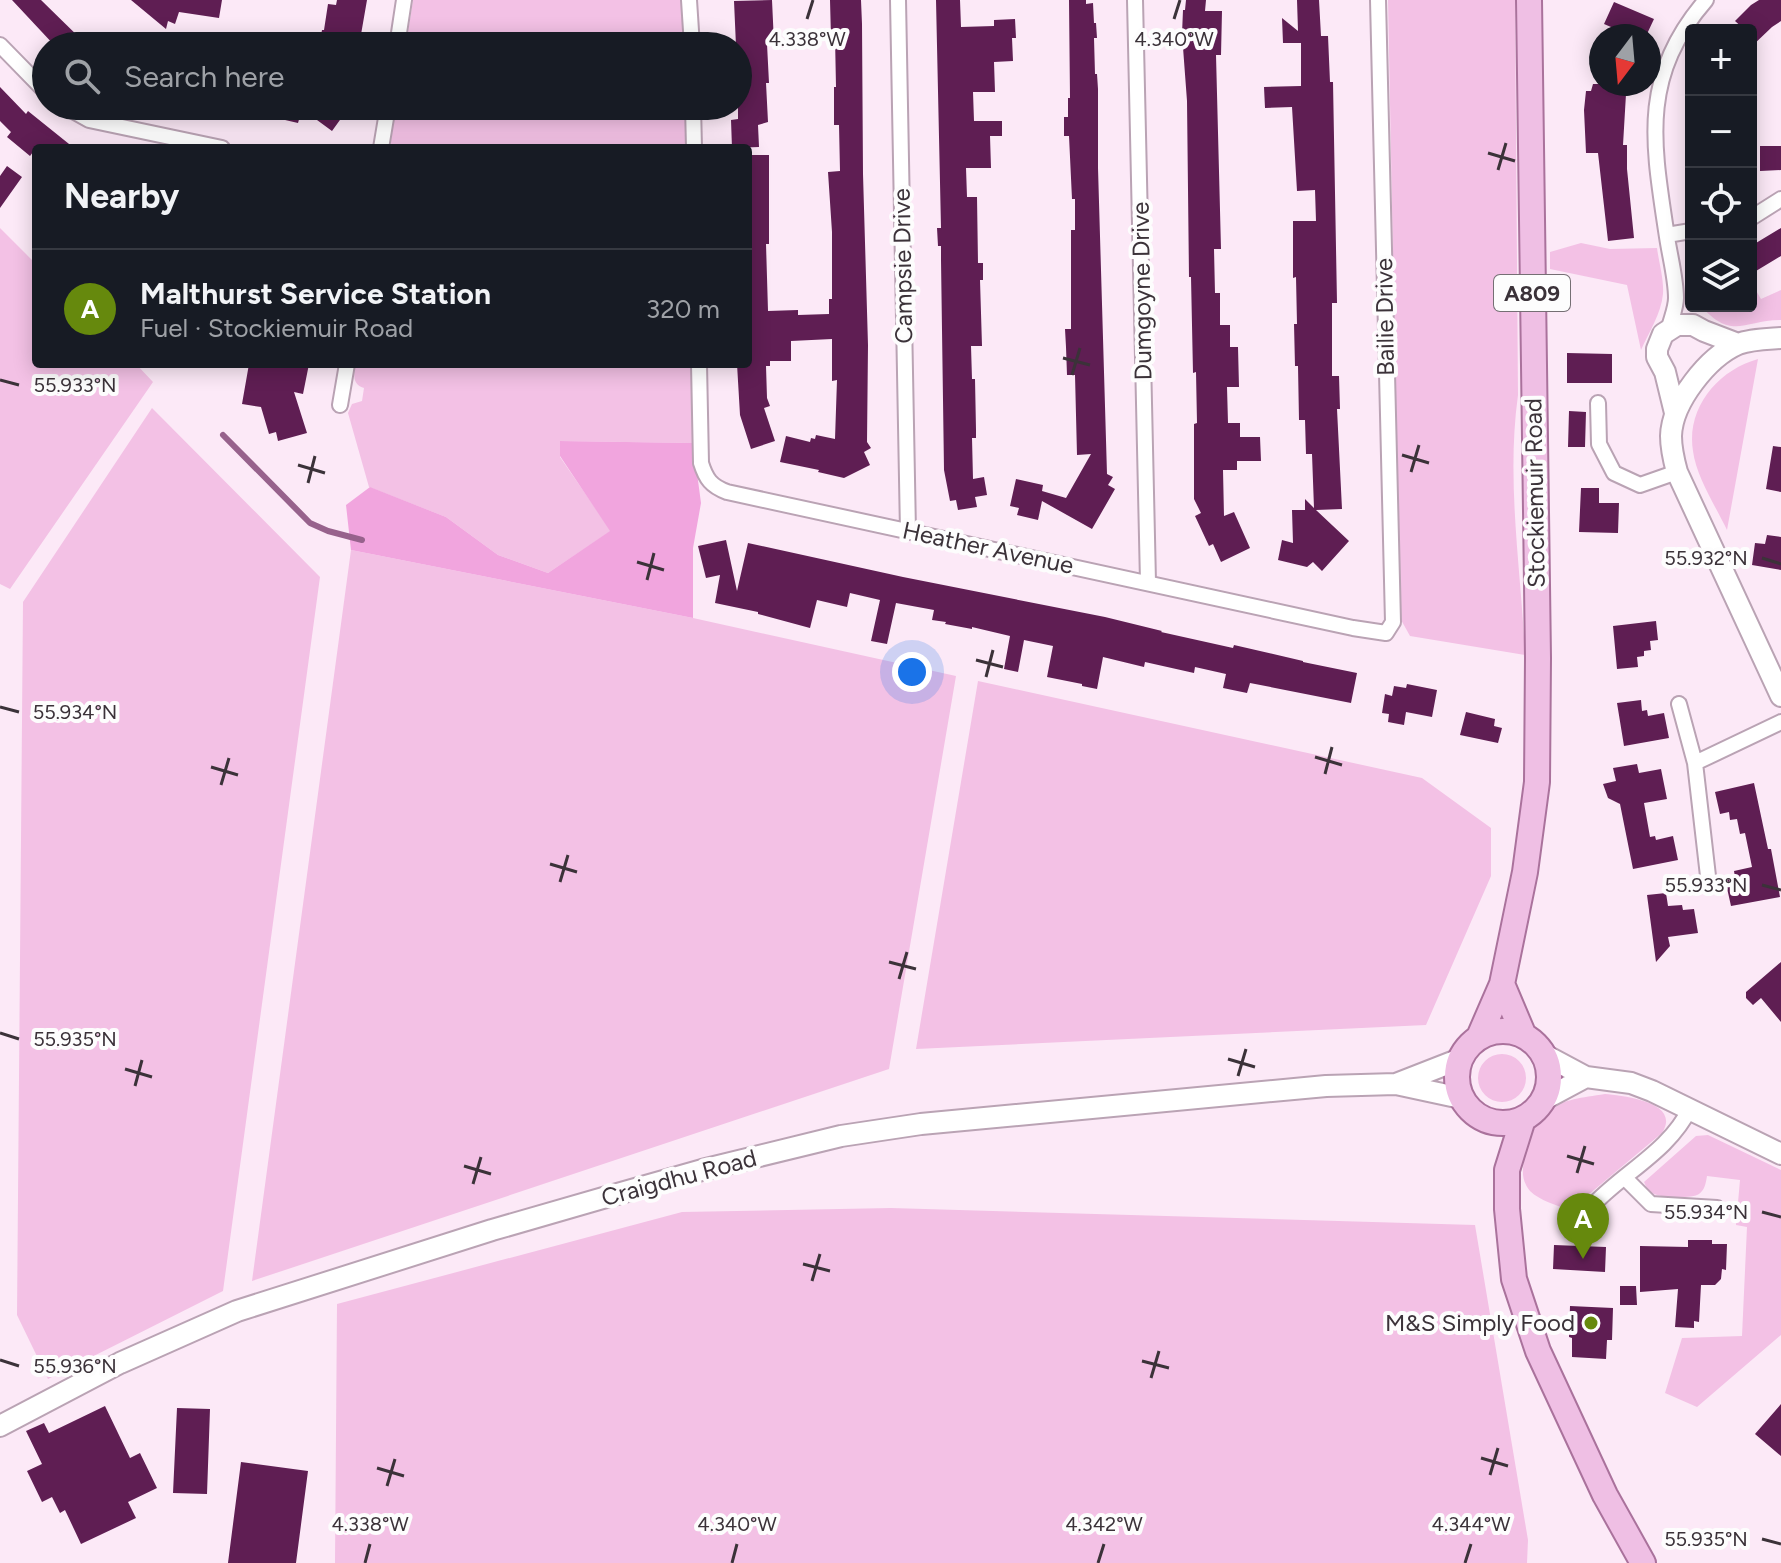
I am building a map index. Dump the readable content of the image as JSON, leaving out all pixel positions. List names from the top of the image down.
{
  "streets": {
    "main road": ["A809", "Stockiemuir Road", "Craigdhu Road"],
    "street": [
      "Campsie Drive",
      "Dumgoyne Drive",
      "Bailie Drive",
      "Heather Avenue"
    ]
  },
  "crossings": [
    ["Campsie Drive", "Heather Avenue"],
    ["Dumgoyne Drive", "Heather Avenue"],
    ["Bailie Drive", "Heather Avenue"],
    ["Stockiemuir Road", "Craigdhu Road"]
  ],
  "places": ["M&S Simply Food"],
  "north": "bottom",
  "page": {
    "map_buttons": ["+", "−"],
    "search": "Search here",
    "heading": "Nearby",
    "list": [
      {
        "mark": "A",
        "name": "Malthurst Service Station",
        "note": "Fuel · Stockiemuir Road",
        "value": "320 m"
      }
    ],
    "pins": "A"
  },
  "coordinates": [
    "4.338°W",
    "4.340°W",
    "55.933°N",
    "55.932°N",
    "55.934°N",
    "55.935°N",
    "55.936°N",
    "4.342°W",
    "4.344°W"
  ]
}
